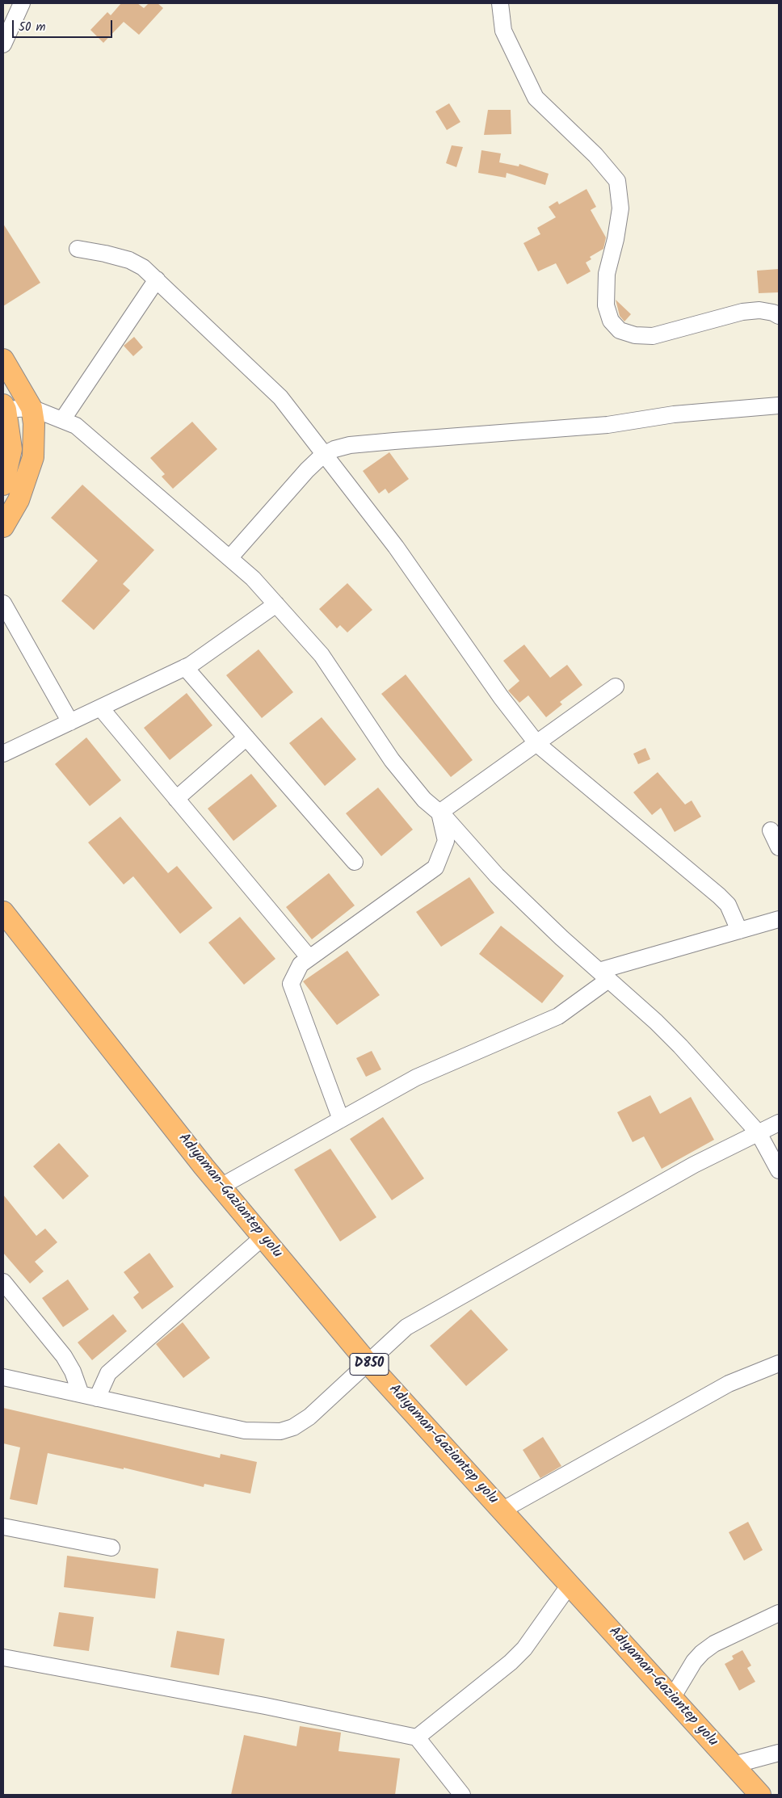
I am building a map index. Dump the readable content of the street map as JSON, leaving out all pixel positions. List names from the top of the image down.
{
  "streets": {
    "main road": ["Adıyaman-Gaziantep yolu", "D850"]
  },
  "scale_bar": "50 m"
}
